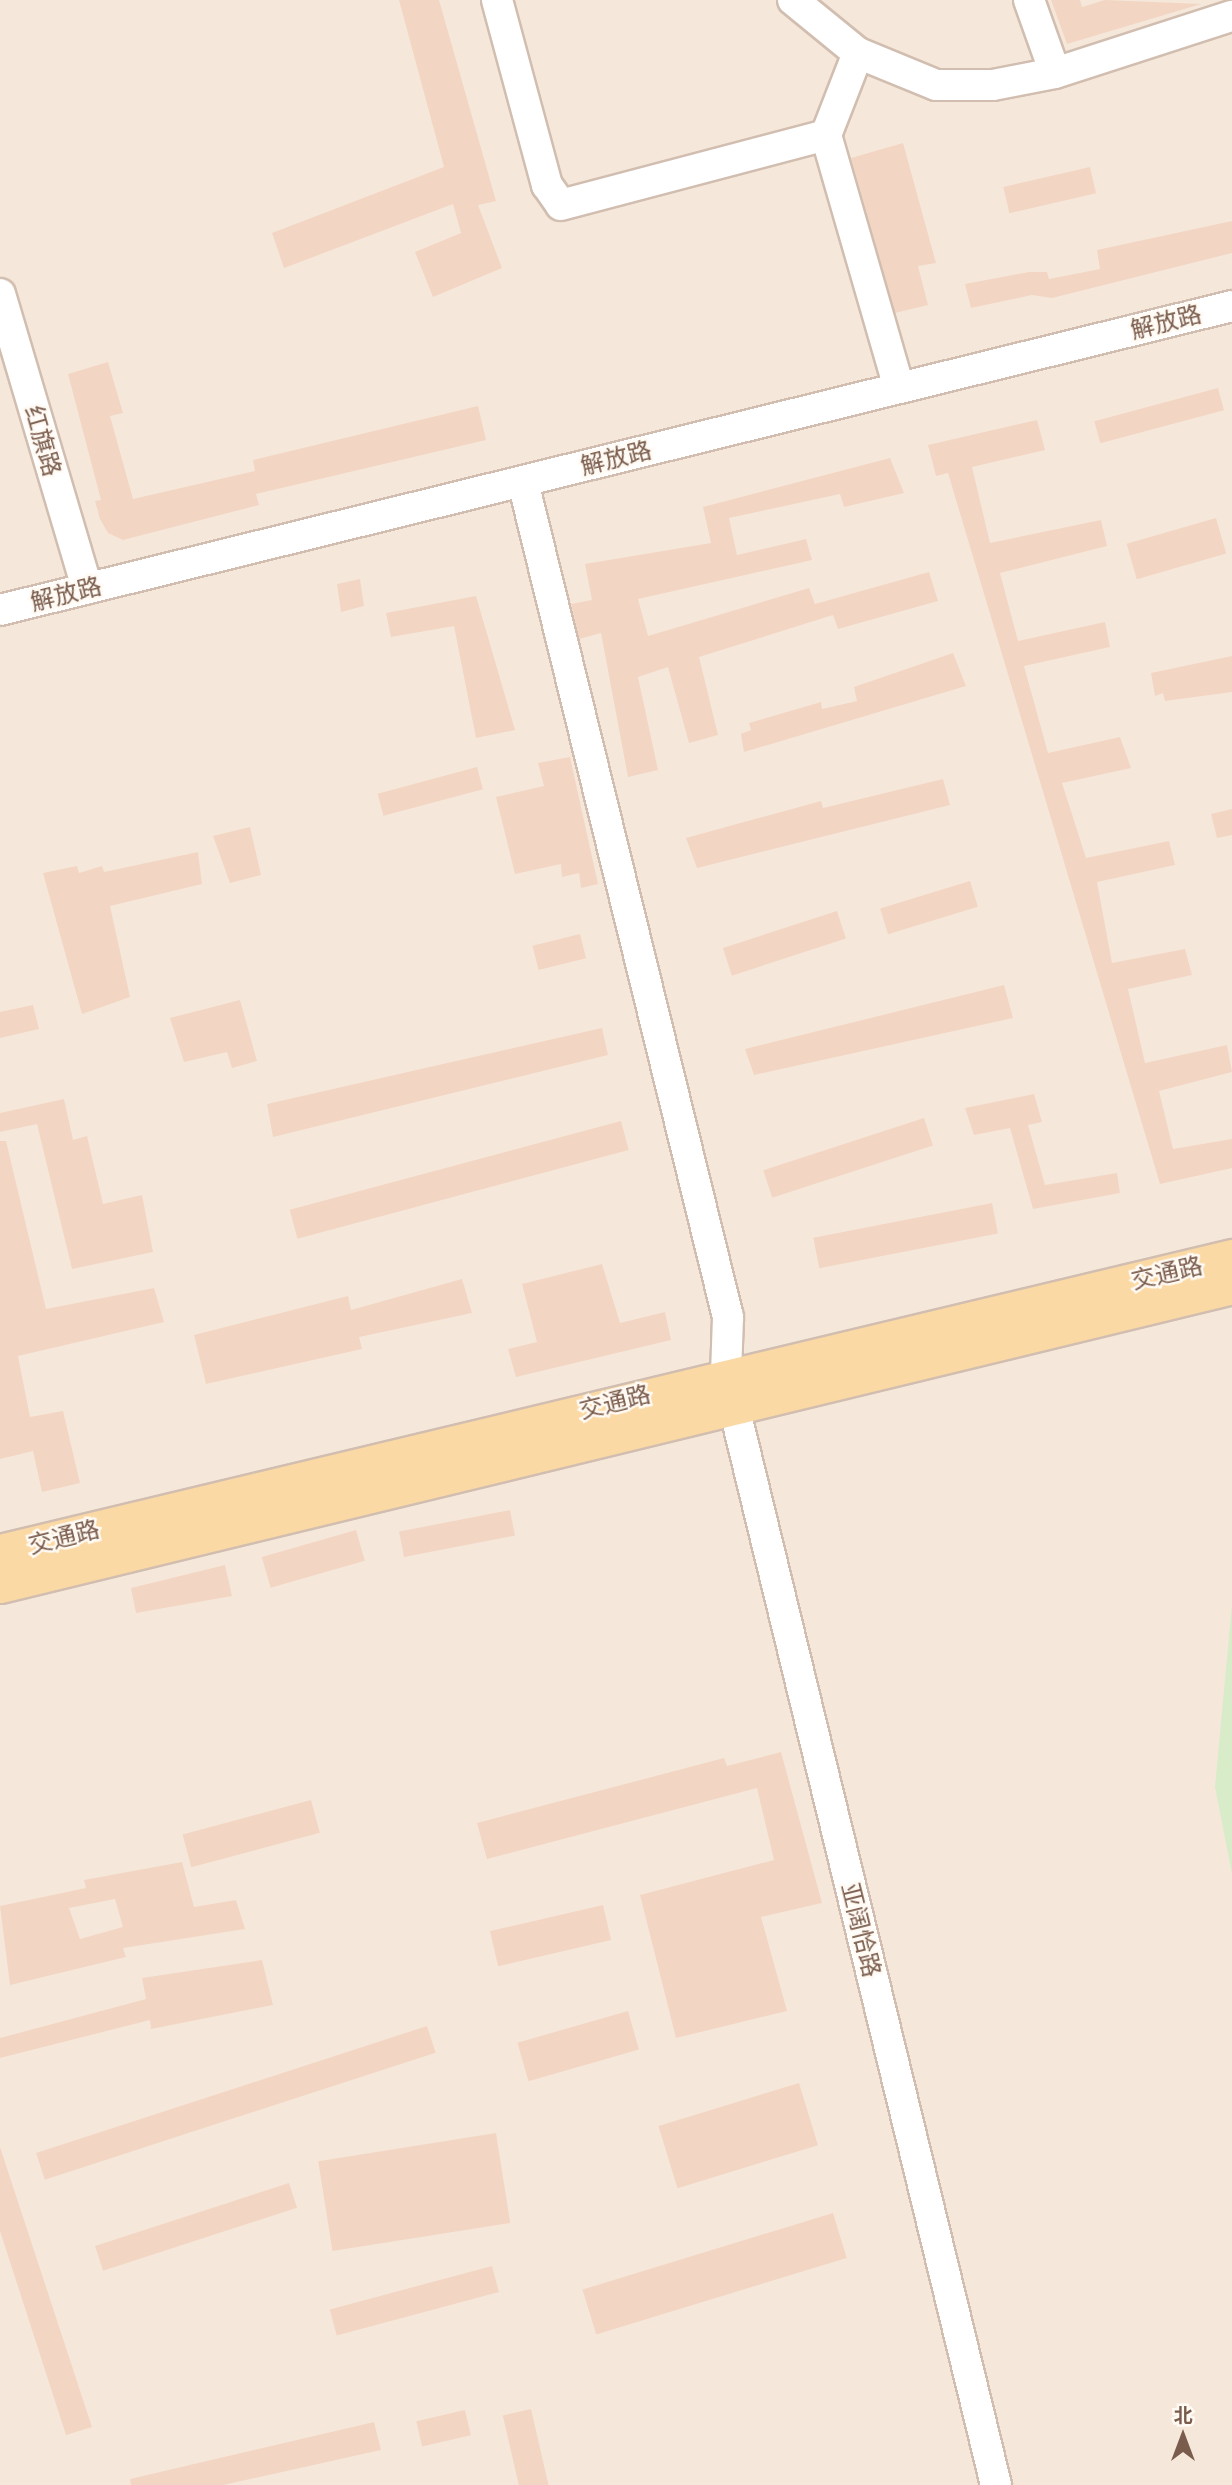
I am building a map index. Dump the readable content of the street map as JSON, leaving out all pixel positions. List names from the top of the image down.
{
  "streets": {
    "main road": ["交通路"],
    "street": ["解放路", "红旗路", "亚阔恰路"]
  },
  "crossings": [
    ["解放路", "红旗路"],
    ["解放路", "亚阔恰路"],
    ["交通路", "亚阔恰路"]
  ],
  "north": "top"
}
